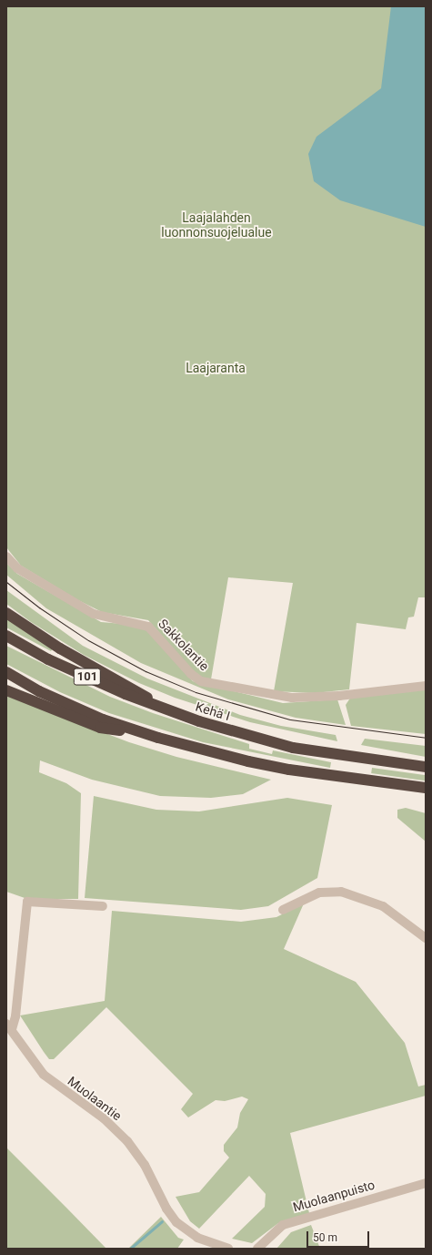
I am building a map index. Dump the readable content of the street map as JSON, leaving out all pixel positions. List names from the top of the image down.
{
  "streets": {
    "highway": ["101", "Kehä I"],
    "street": ["Sakkolantie", "Muolaantie", "Muolaanpuisto"]
  },
  "parks": ["Laajalahden luonnonsuojelualue", "Laajaranta"],
  "scale_bar": "50 m"
}
